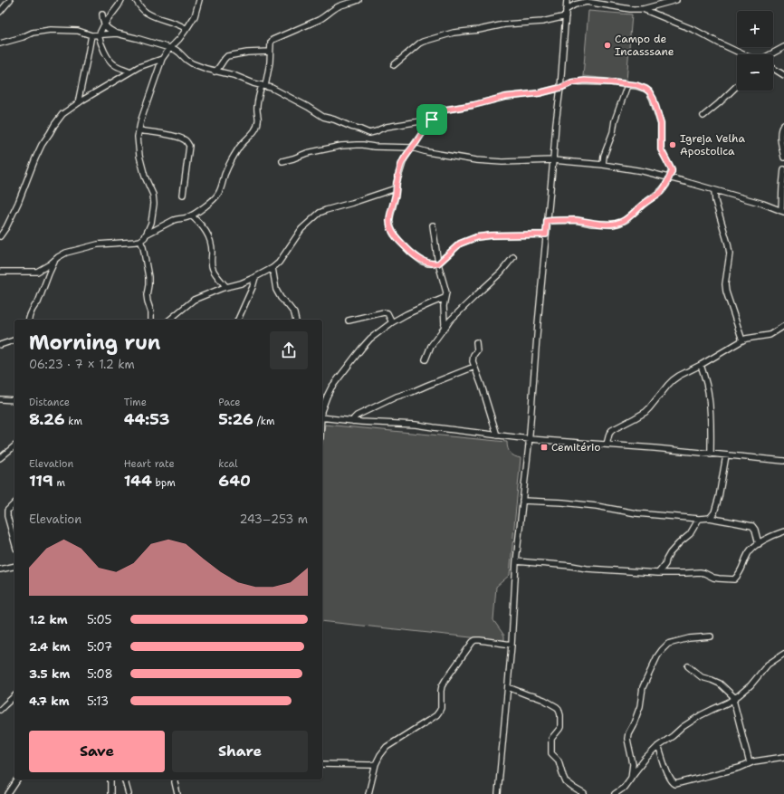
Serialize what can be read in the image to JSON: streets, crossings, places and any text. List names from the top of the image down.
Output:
{
  "places": {
    "other": ["Campo de Incasssane", "Igreja Velha Apostolica"],
    "transit": ["Cemitério"]
  },
  "page": {
    "map_buttons": ["+", "−"],
    "heading": ["Morning run", "06:23 · 7 × 1.2 km"],
    "stats": [
      ["Distance", "8.26 km"],
      ["Time", "44:53"],
      ["Pace", "5:26 /km"],
      ["Elevation", "119 m"],
      ["Heart rate", "144 bpm"],
      ["kcal", "640"]
    ],
    "chart": ["Elevation", "243–253 m"],
    "list": [
      {
        "name": "1.2 km",
        "note": "5:05"
      },
      {
        "name": "2.4 km",
        "note": "5:07"
      },
      {
        "name": "3.5 km",
        "note": "5:08"
      },
      {
        "name": "4.7 km",
        "note": "5:13"
      }
    ],
    "buttons": ["Save", "Share"]
  }
}
